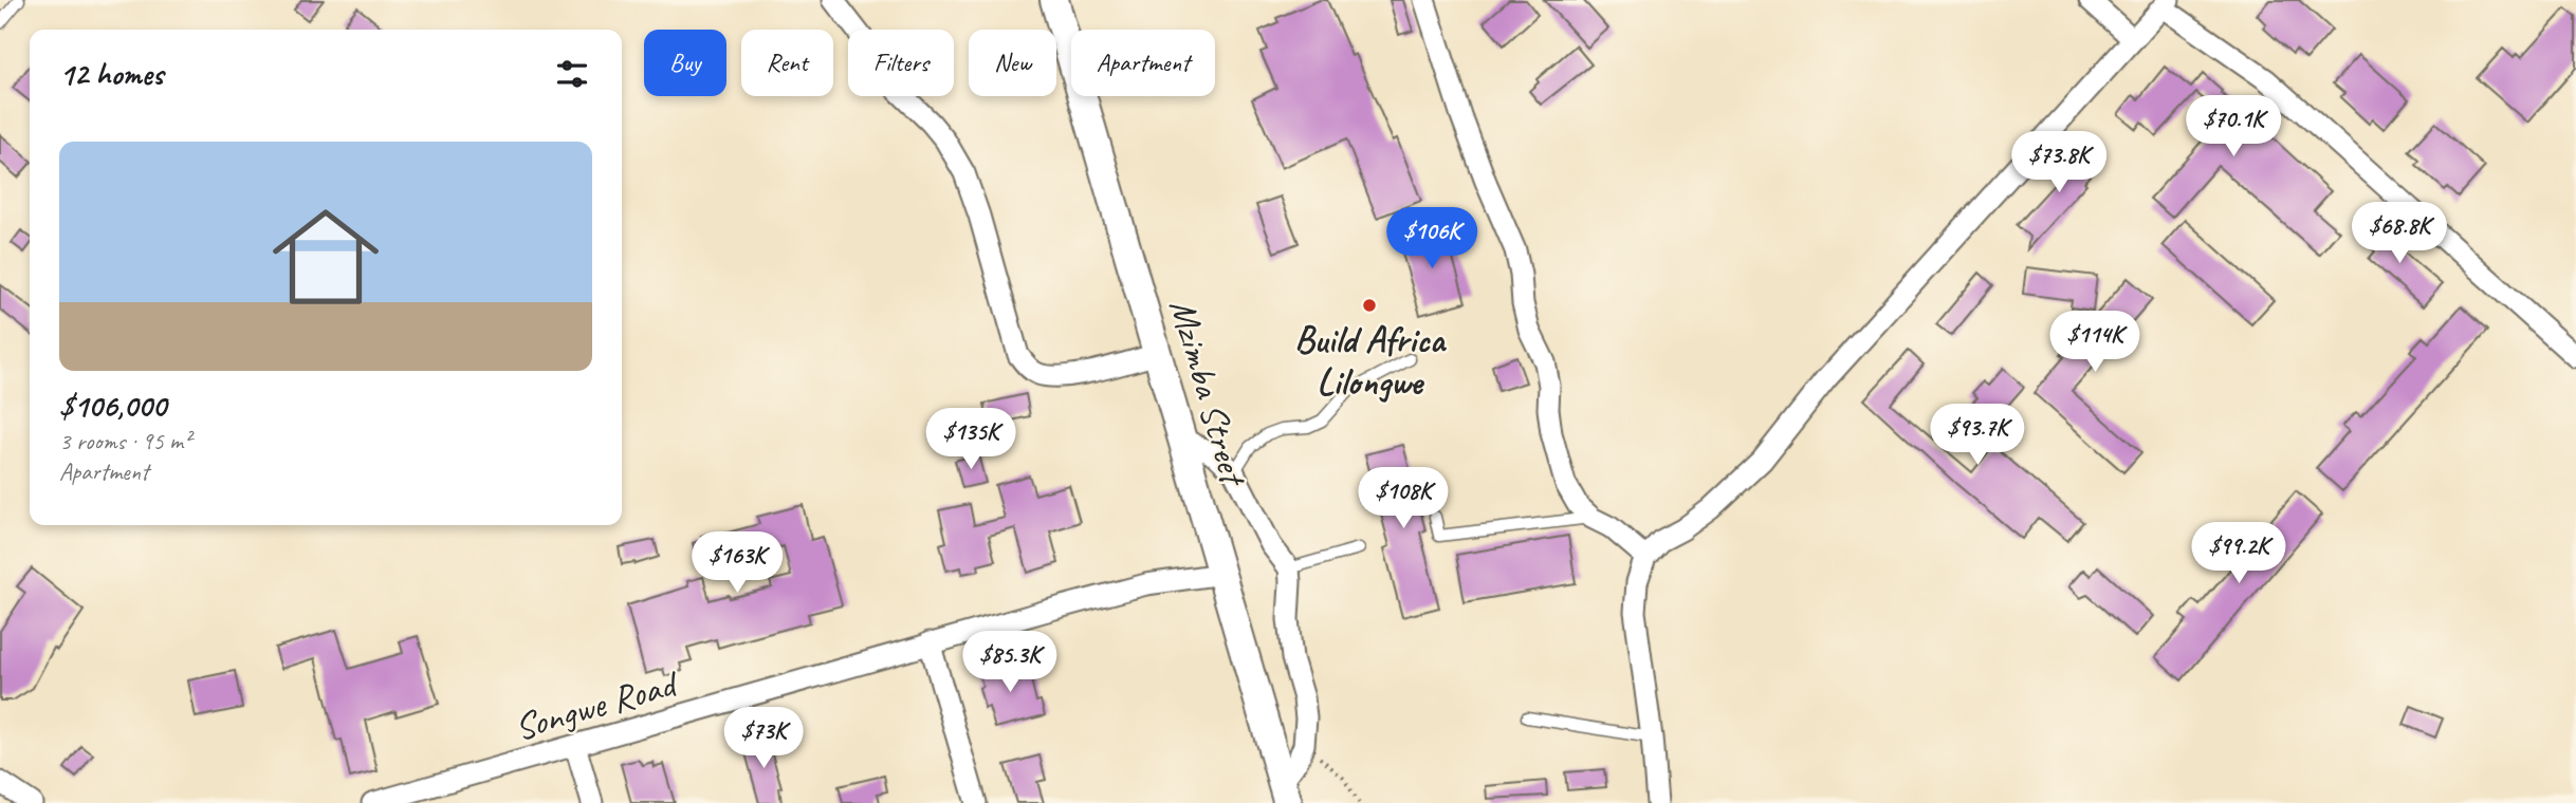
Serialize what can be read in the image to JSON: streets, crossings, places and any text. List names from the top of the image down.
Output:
{
  "streets": {
    "main road": ["Mzimba Street"],
    "street": ["Songwe Road"]
  },
  "crossings": [
    ["Mzimba Street", "Songwe Road"]
  ],
  "places": ["Build Africa Lilongwe"],
  "page": {
    "chip": [
      "Buy",
      "Rent",
      "Filters",
      "New",
      "Apartment"
    ],
    "heading": "12 homes",
    "price": [
      "$70.1K",
      "$73.8K",
      "$68.8K",
      "$106K",
      "$114K",
      "$93.7K",
      "$135K",
      "$108K",
      "$99.2K",
      "$163K",
      "$85.3K",
      "$73K"
    ],
    "list": [
      {
        "name": "$106,000",
        "note": "3 rooms · 95 m² · Apartment"
      }
    ]
  }
}
